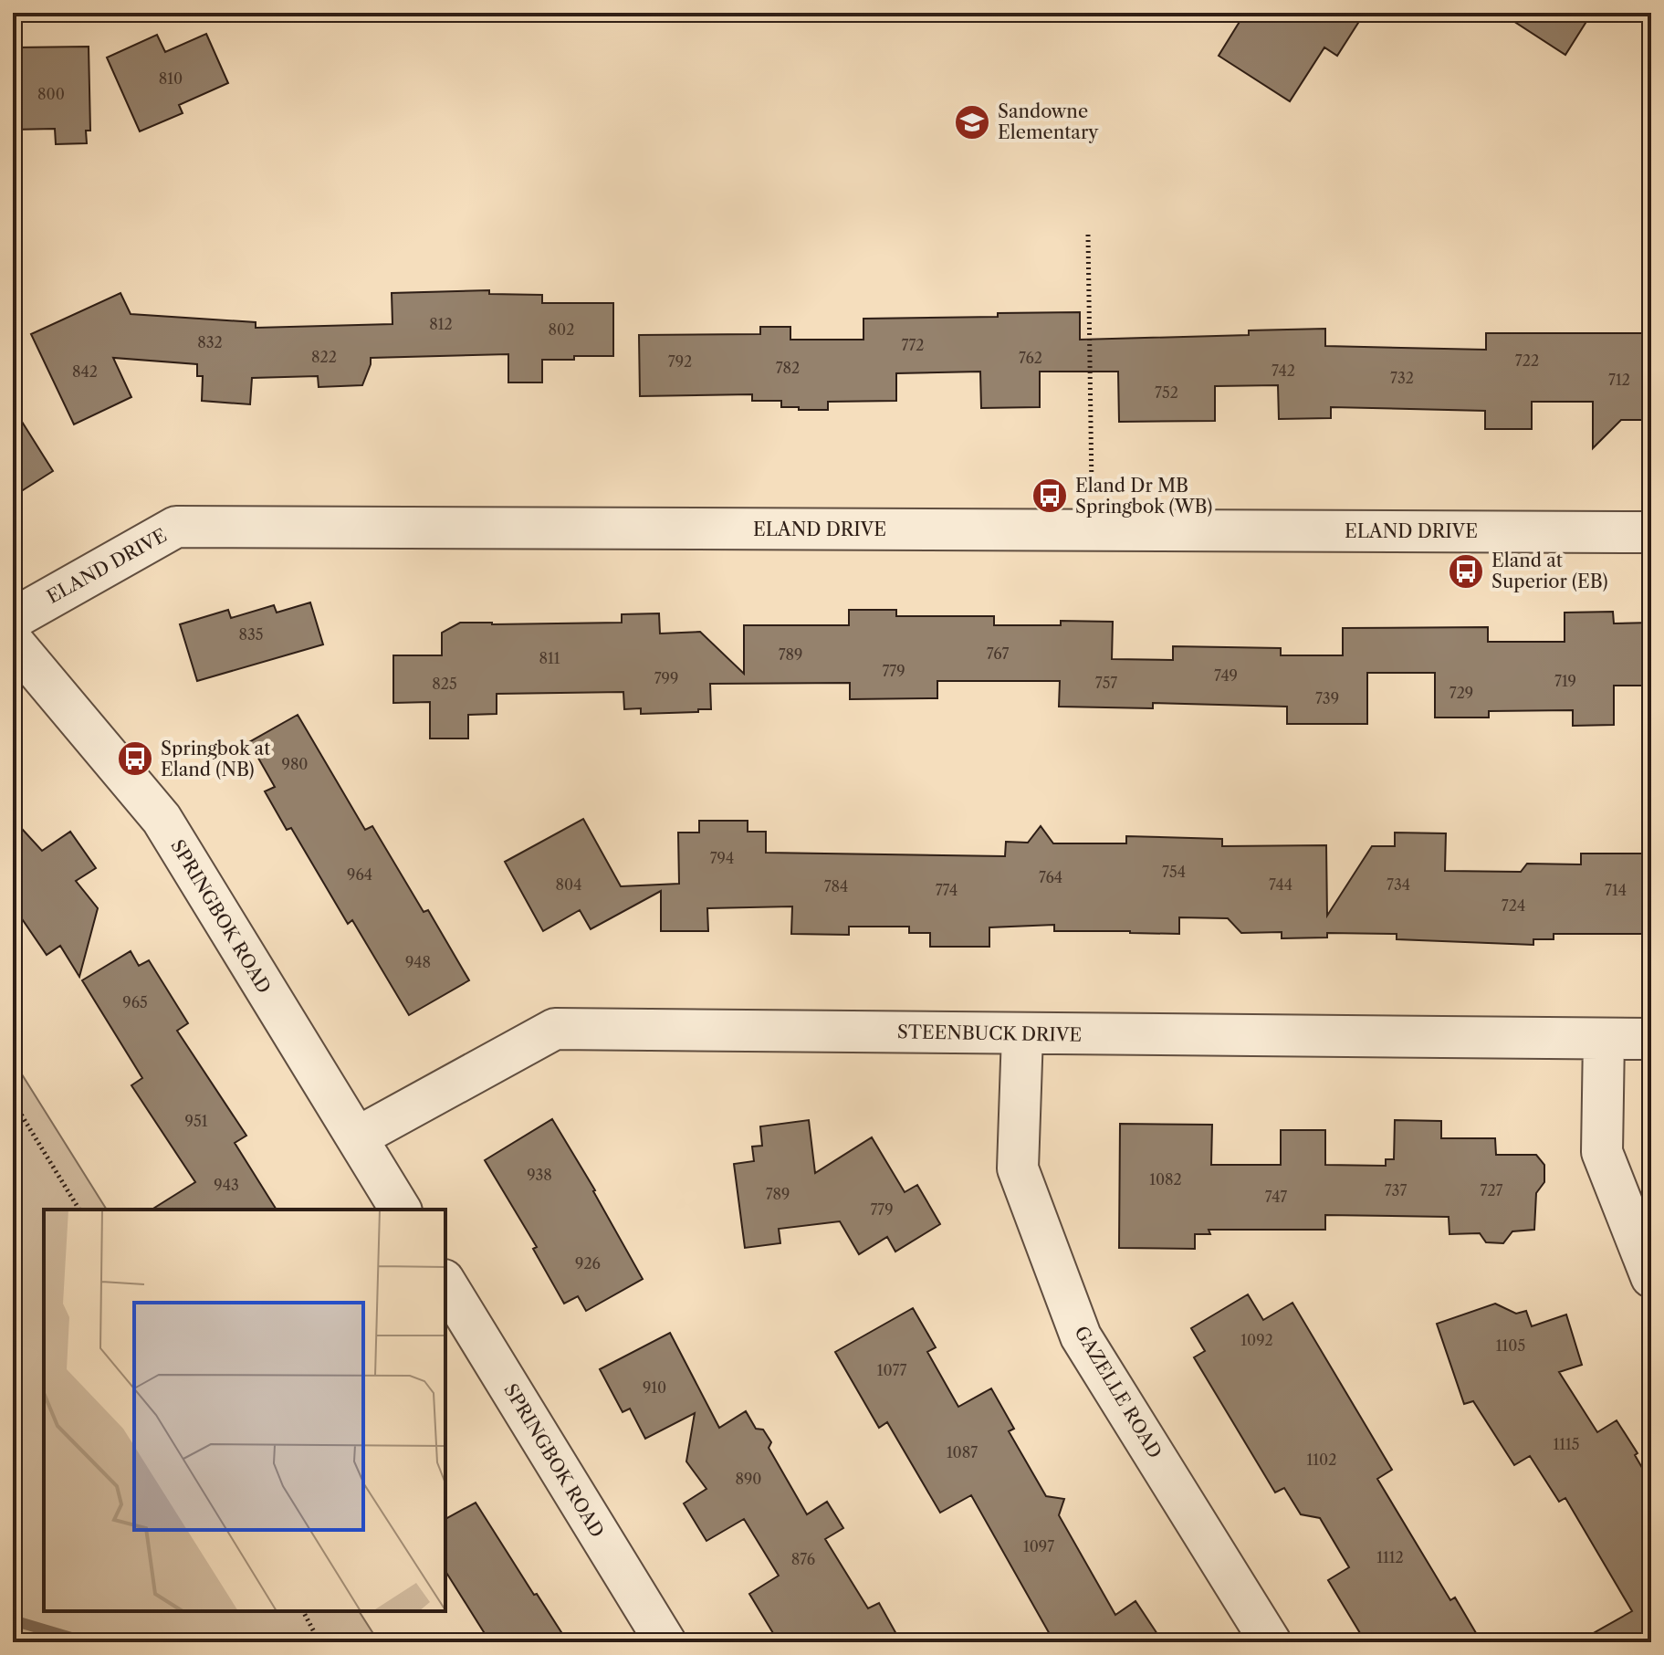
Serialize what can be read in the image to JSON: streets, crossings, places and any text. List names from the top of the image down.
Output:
{
  "streets": {
    "street": [
      "ELAND DRIVE",
      "SPRINGBOK ROAD",
      "STEENBUCK DRIVE",
      "GAZELLE ROAD"
    ]
  },
  "crossings": [
    ["SPRINGBOK ROAD", "STEENBUCK DRIVE"],
    ["STEENBUCK DRIVE", "GAZELLE ROAD"]
  ],
  "places": {
    "school or university": ["Sandowne Elementary"],
    "bus stop": ["Eland Dr MB Springbok (WB)", "Eland at Superior (EB)", "Springbok at Eland (NB)"]
  },
  "house_numbers": [
    "810",
    "800",
    "812",
    "802",
    "832",
    "772",
    "822",
    "762",
    "722",
    "792",
    "782",
    "742",
    "842",
    "732",
    "712",
    "752",
    "835",
    "767",
    "789",
    "811",
    "779",
    "749",
    "799",
    "719",
    "757",
    "825",
    "729",
    "739",
    "980",
    "794",
    "754",
    "964",
    "764",
    "804",
    "744",
    "734",
    "784",
    "774",
    "714",
    "724",
    "948",
    "965",
    "951",
    "938",
    "1082",
    "943",
    "737",
    "727",
    "789",
    "747",
    "779",
    "926",
    "1092",
    "1105",
    "1077",
    "910",
    "1115",
    "1087",
    "1102",
    "890",
    "1097",
    "1112",
    "876"
  ]
}
